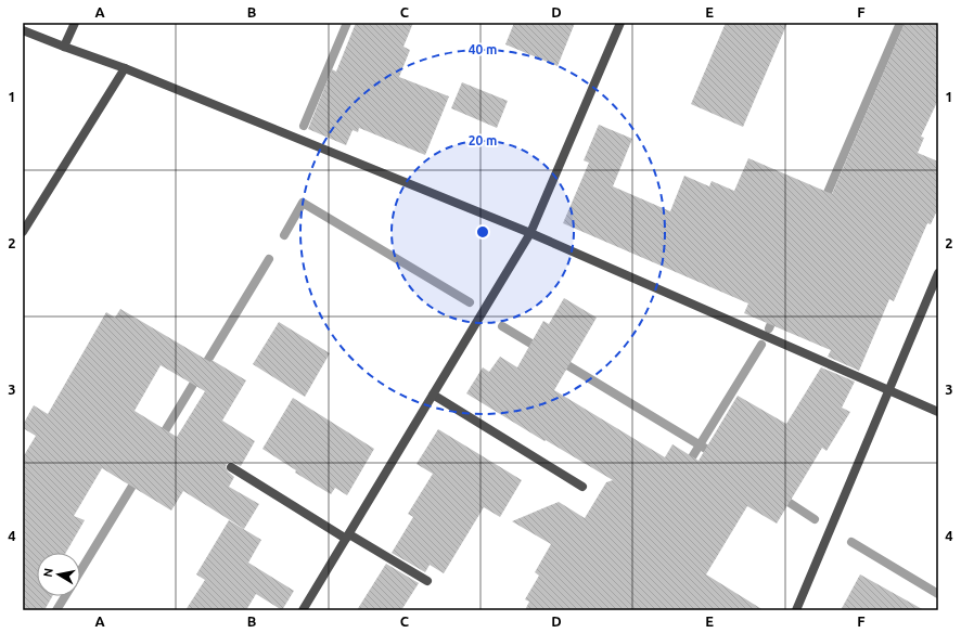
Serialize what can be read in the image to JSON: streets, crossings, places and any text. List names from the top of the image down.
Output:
{
  "north": "left",
  "grid": {
    "columns": [
      "A",
      "B",
      "C",
      "D",
      "E",
      "F"
    ],
    "rows": [
      "1",
      "2",
      "3",
      "4"
    ]
  },
  "rings": ["40 m", "20 m"]
}
